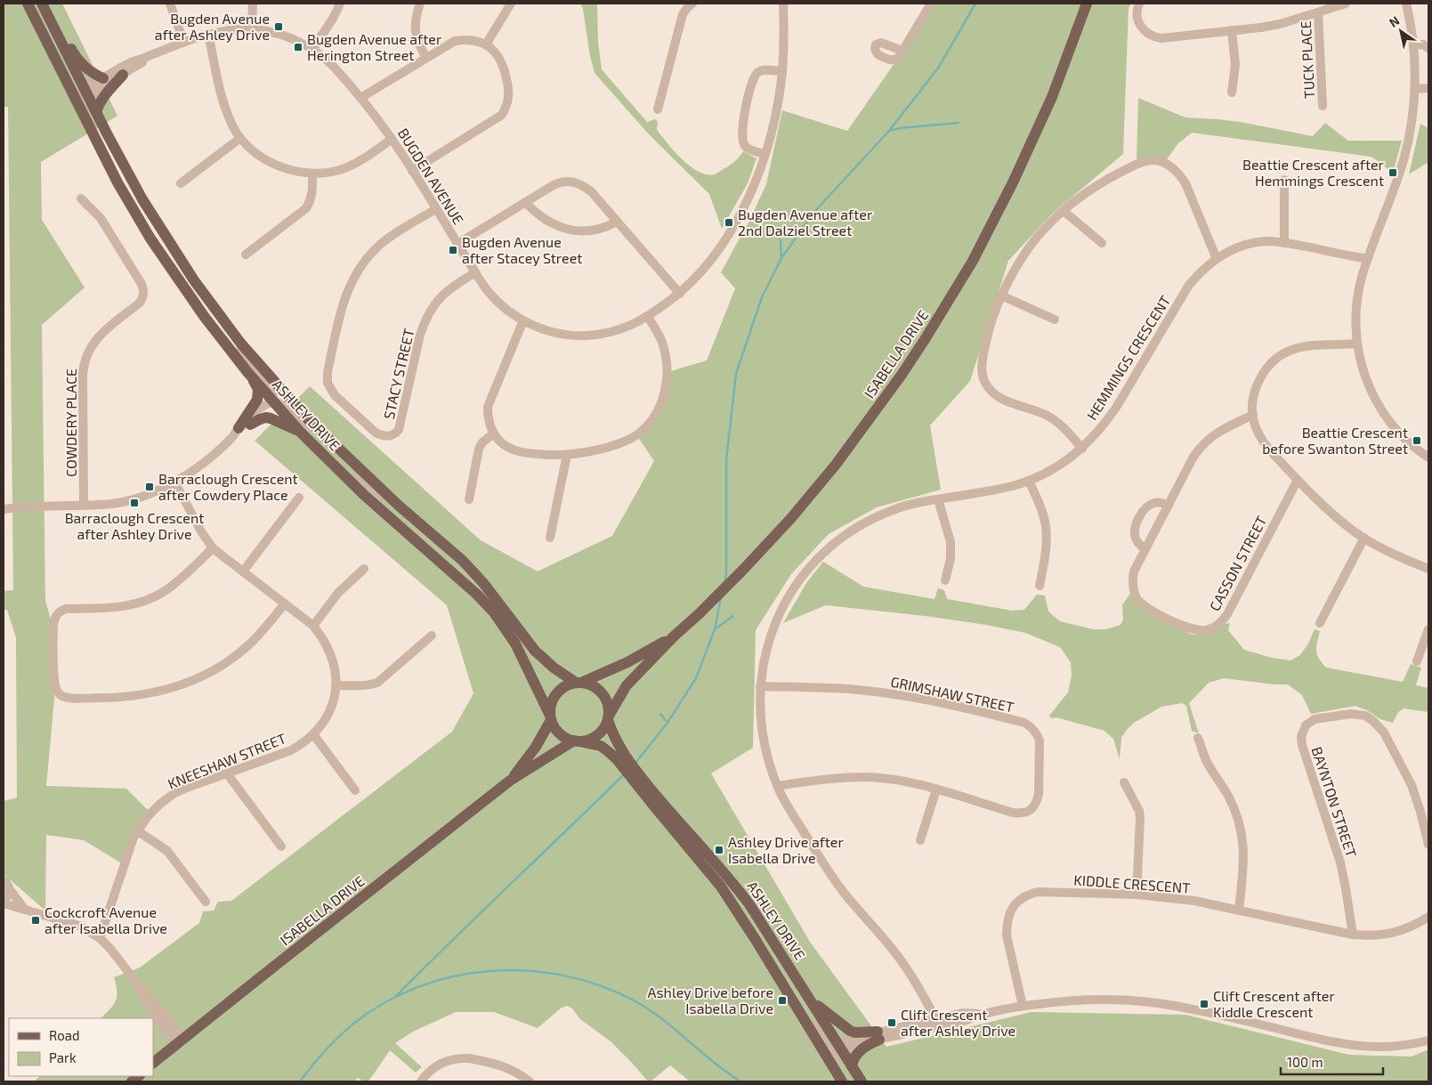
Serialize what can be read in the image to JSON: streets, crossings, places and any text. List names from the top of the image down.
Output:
{
  "streets": {
    "main road": ["ISABELLA DRIVE", "ASHLEY DRIVE"],
    "street": [
      "TUCK PLACE",
      "BUGDEN AVENUE",
      "HEMMINGS CRESCENT",
      "STACY STREET",
      "COWDERY PLACE",
      "CASSON STREET",
      "GRIMSHAW STREET",
      "KNEESHAW STREET",
      "BAYNTON STREET",
      "KIDDLE CRESCENT"
    ]
  },
  "crossings": [
    ["BUGDEN AVENUE", "STACY STREET"],
    ["BUGDEN AVENUE", "ASHLEY DRIVE"],
    ["ISABELLA DRIVE", "ASHLEY DRIVE"],
    ["HEMMINGS CRESCENT", "GRIMSHAW STREET"],
    ["BAYNTON STREET", "KIDDLE CRESCENT"]
  ],
  "places": {
    "transit": [
      "Bugden Avenue after Ashley Drive",
      "Bugden Avenue after Herington Street",
      "Beattie Crescent after Hemmings Crescent",
      "Bugden Avenue after 2nd Dalziel Street",
      "Bugden Avenue after Stacey Street",
      "Beattie Crescent before Swanton Street",
      "Barraclough Crescent after Cowdery Place",
      "Barraclough Crescent after Ashley Drive",
      "Ashley Drive after Isabella Drive",
      "Cockcroft Avenue after Isabella Drive",
      "Ashley Drive before Isabella Drive",
      "Clift Crescent after Kiddle Crescent",
      "Clift Crescent after Ashley Drive"
    ]
  },
  "legend": ["Road", "Park"],
  "scale_bar": "100 m",
  "north": "top left"
}
